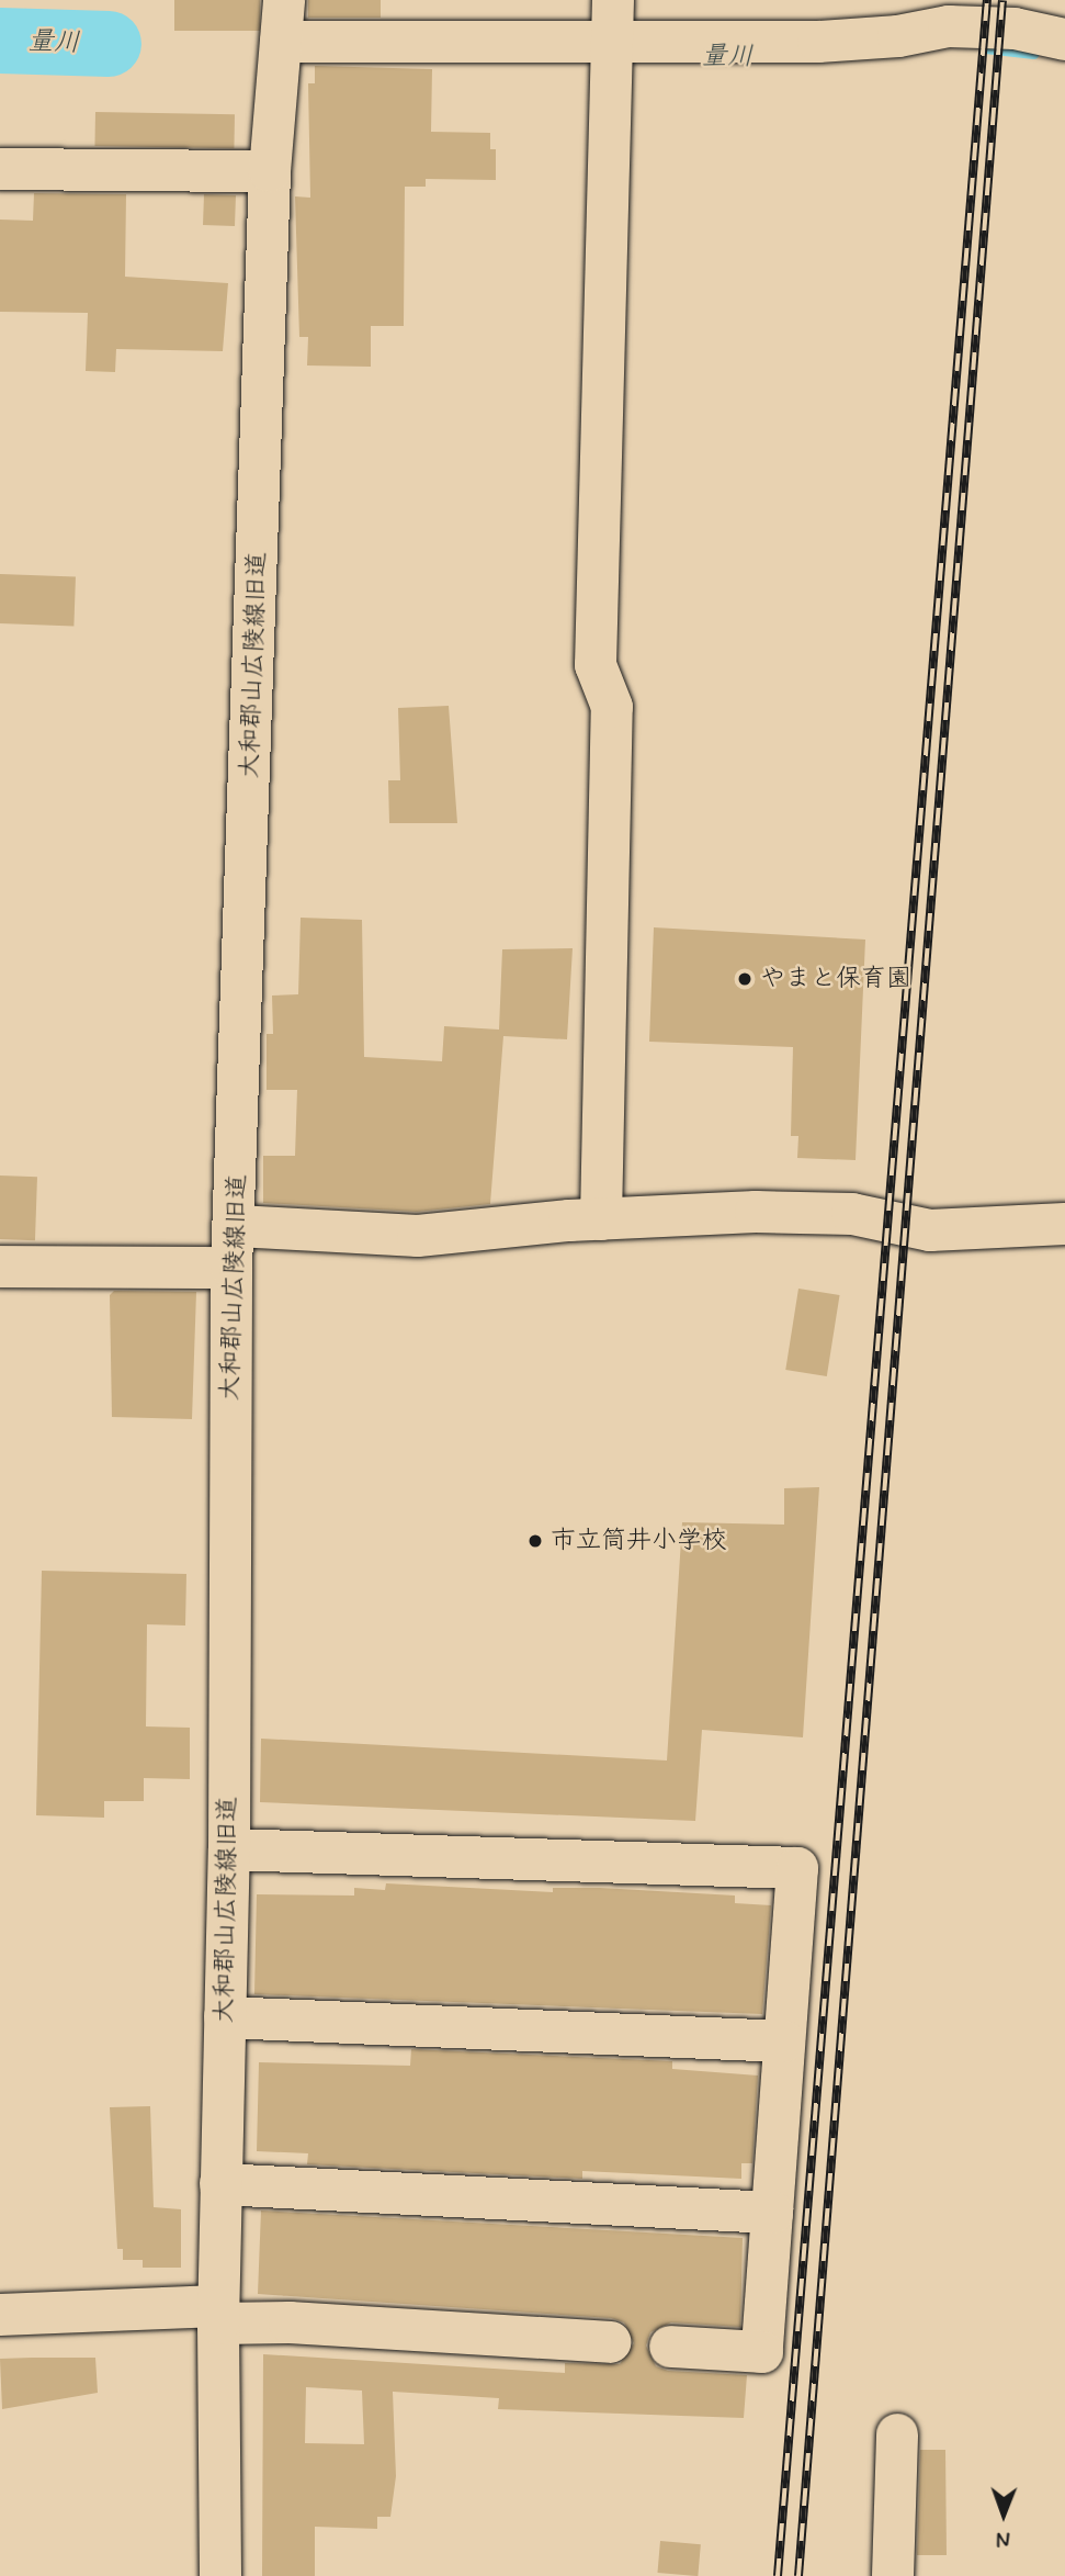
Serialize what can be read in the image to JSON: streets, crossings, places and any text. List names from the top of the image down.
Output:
{
  "streets": {
    "street": ["大和郡山広陵線旧道"]
  },
  "water": ["量川"],
  "places": ["やまと保育園", "市立筒井小学校"],
  "north": "bottom"
}
